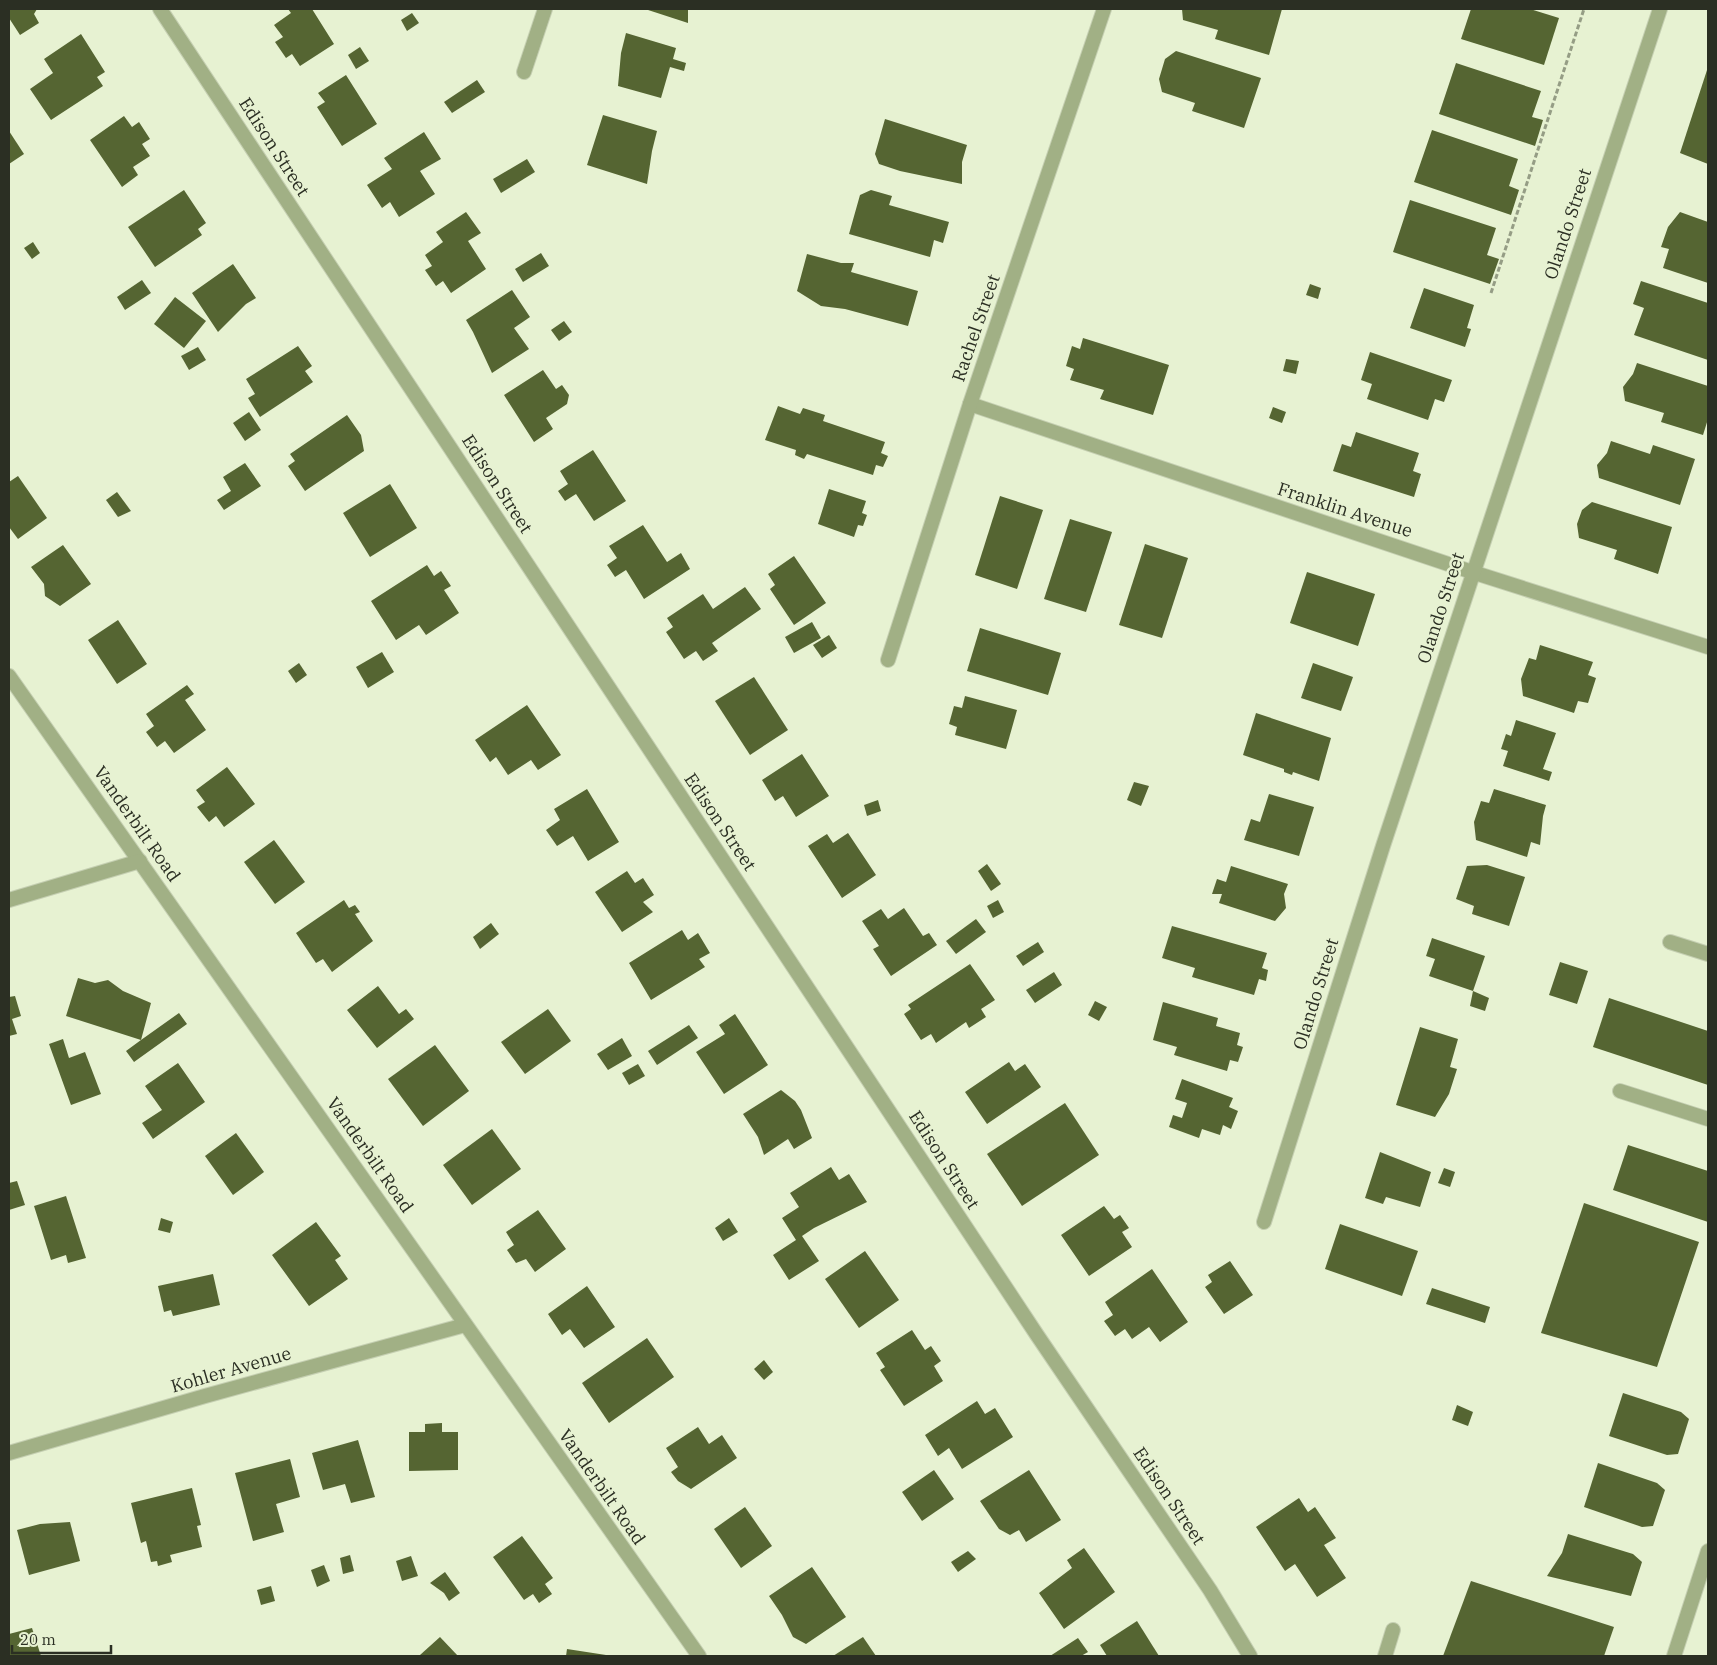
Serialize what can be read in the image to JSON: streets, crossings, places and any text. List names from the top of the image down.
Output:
{
  "streets": {
    "street": [
      "Edison Street",
      "Olando Street",
      "Rachel Street",
      "Franklin Avenue",
      "Vanderbilt Road",
      "Kohler Avenue"
    ]
  },
  "crossings": [
    ["Olando Street", "Franklin Avenue"],
    ["Rachel Street", "Franklin Avenue"],
    ["Vanderbilt Road", "Kohler Avenue"]
  ],
  "scale_bar": "20 m"
}
